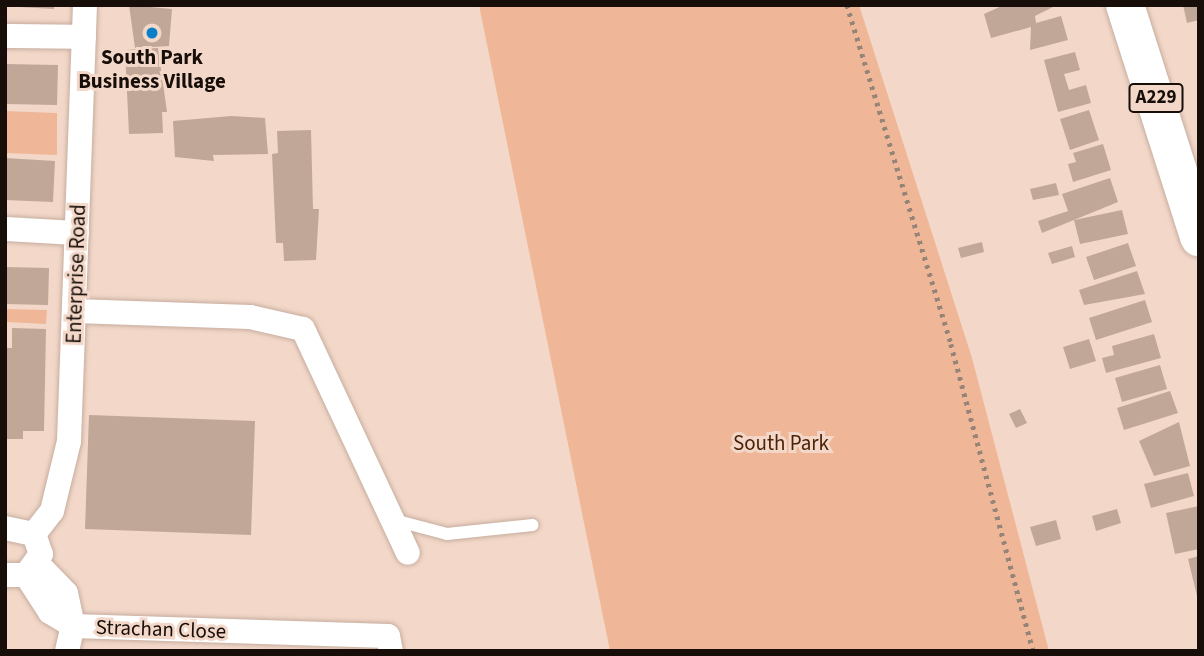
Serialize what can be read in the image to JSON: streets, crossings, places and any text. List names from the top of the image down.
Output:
{
  "streets": {
    "highway": ["A229"],
    "street": ["Enterprise Road", "Strachan Close"]
  },
  "parks": ["South Park"],
  "places": ["South Park Business Village"]
}
